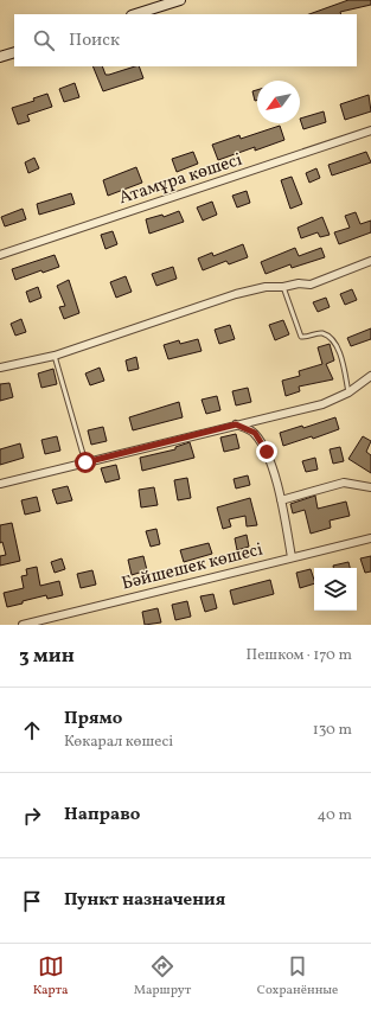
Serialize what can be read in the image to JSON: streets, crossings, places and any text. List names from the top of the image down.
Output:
{
  "streets": {
    "street": ["Атамұра көшесі", "Бәйшешек көшесі"]
  },
  "north": "bottom left",
  "page": {
    "search": "Поиск",
    "heading": ["3 мин", "Пешком · 170 m"],
    "list": [
      ["Прямо", "Көкарал көшесі", "130 m"],
      ["Направо", "40 m"],
      "Пункт назначения"
    ],
    "nav": ["Карта", "Маршрут", "Сохранённые"]
  }
}
